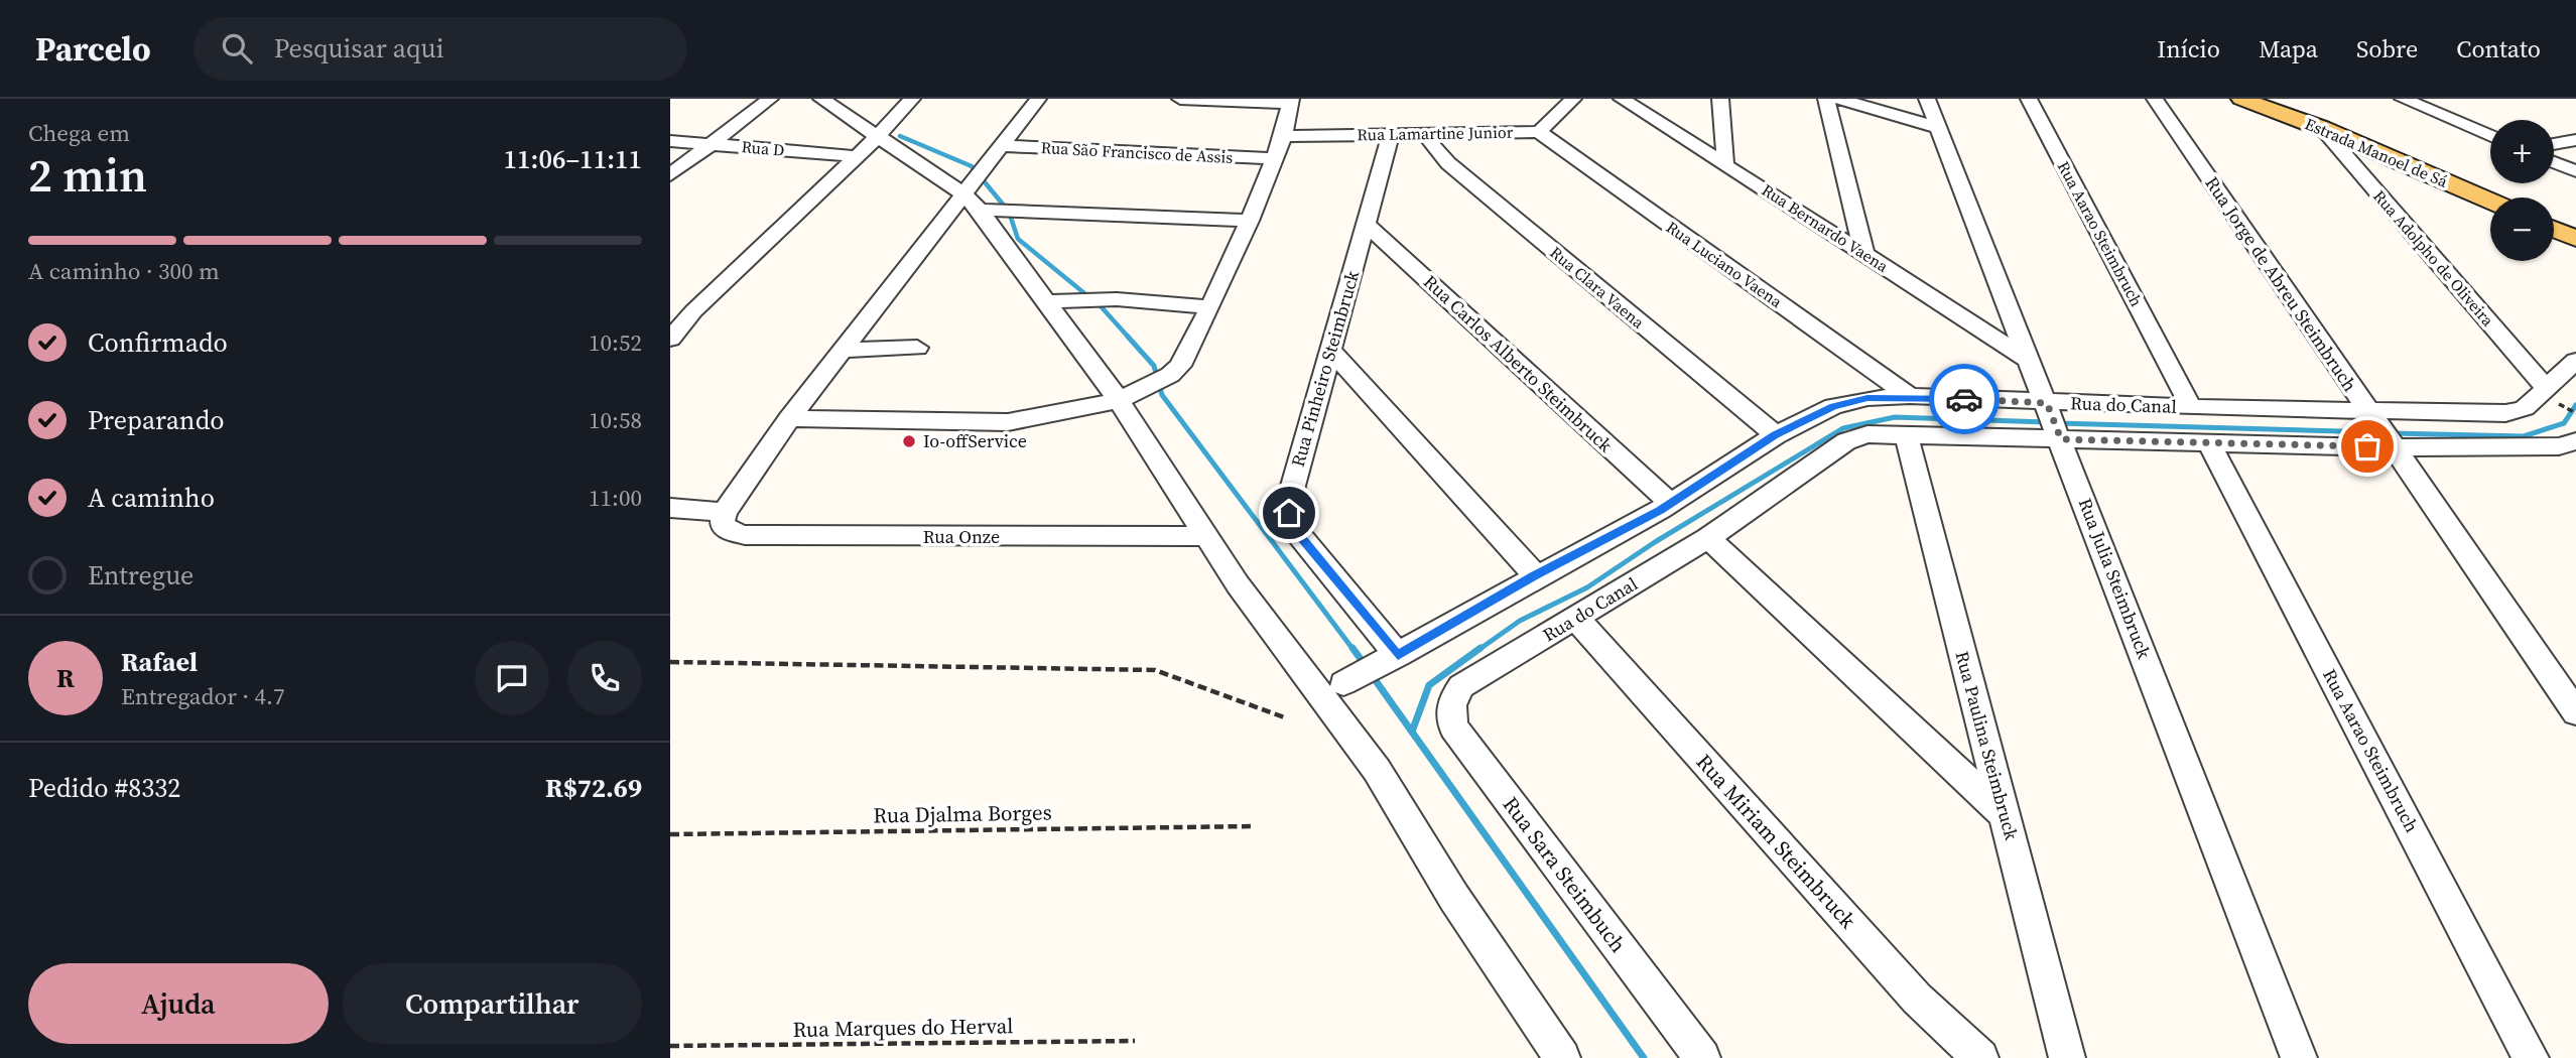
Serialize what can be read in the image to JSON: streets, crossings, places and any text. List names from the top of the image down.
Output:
{
  "streets": {
    "main road": ["Estrada Manoel de Sá"],
    "street": [
      "Rua Lamartine Junior",
      "Rua D",
      "Rua São Francisco de Assis",
      "Rua Bernardo Vaena",
      "Rua Aarao Steimbruch",
      "Rua Adolpho de Oliveira",
      "Rua Luciano Vaena",
      "Rua Jorge de Abreu Steimbruch",
      "Rua Clara Vaena",
      "Rua Carlos Alberto Steimbruck",
      "Rua Pinheiro Steimbruck",
      "Rua do Canal",
      "Rua Onze",
      "Rua Julia Steimbruck",
      "Rua Paulina Steimbruck",
      "Rua Miriam Steimbruck",
      "Rua Sara Steimbuch"
    ],
    "path": ["Rua Djalma Borges", "Rua Marques do Herval"]
  },
  "crossings": [
    ["Rua Lamartine Junior", "Rua Luciano Vaena"],
    ["Rua Lamartine Junior", "Rua Clara Vaena"],
    ["Rua Lamartine Junior", "Rua Pinheiro Steimbruck"],
    ["Estrada Manoel de Sá", "Rua Adolpho de Oliveira"],
    ["Rua Bernardo Vaena", "Rua Julia Steimbruck"],
    ["Rua Aarao Steimbruch", "Rua do Canal"],
    ["Rua Adolpho de Oliveira", "Rua do Canal"],
    ["Rua Luciano Vaena", "Rua do Canal"],
    ["Rua Jorge de Abreu Steimbruch", "Rua do Canal"],
    ["Rua Clara Vaena", "Rua do Canal"],
    ["Rua Carlos Alberto Steimbruck", "Rua Pinheiro Steimbruck"],
    ["Rua Carlos Alberto Steimbruck", "Rua do Canal"],
    ["Rua Pinheiro Steimbruck", "Rua do Canal"],
    ["Rua do Canal", "Rua Julia Steimbruck"],
    ["Rua do Canal", "Rua Paulina Steimbruck"],
    ["Rua do Canal", "Rua Miriam Steimbruck"],
    ["Rua do Canal", "Rua Sara Steimbuch"]
  ],
  "places": ["Io-offService"],
  "page": {
    "header": "Parcelo",
    "search": "Pesquisar aqui",
    "nav": [
      "Início",
      "Mapa",
      "Sobre",
      "Contato"
    ],
    "heading": ["2 min", "Chega em", "11:06–11:11"],
    "panel": [
      "Rafael",
      "Entregador · 4.7",
      "Pedido #8332",
      "R$72.69"
    ],
    "map_buttons": ["+", "−"],
    "bar": "A caminho · 300 m",
    "list": [
      ["Confirmado", "10:52"],
      ["Preparando", "10:58"],
      ["A caminho", "11:00"],
      "Entregue"
    ],
    "round": "R",
    "buttons": ["Ajuda", "Compartilhar"]
  }
}
